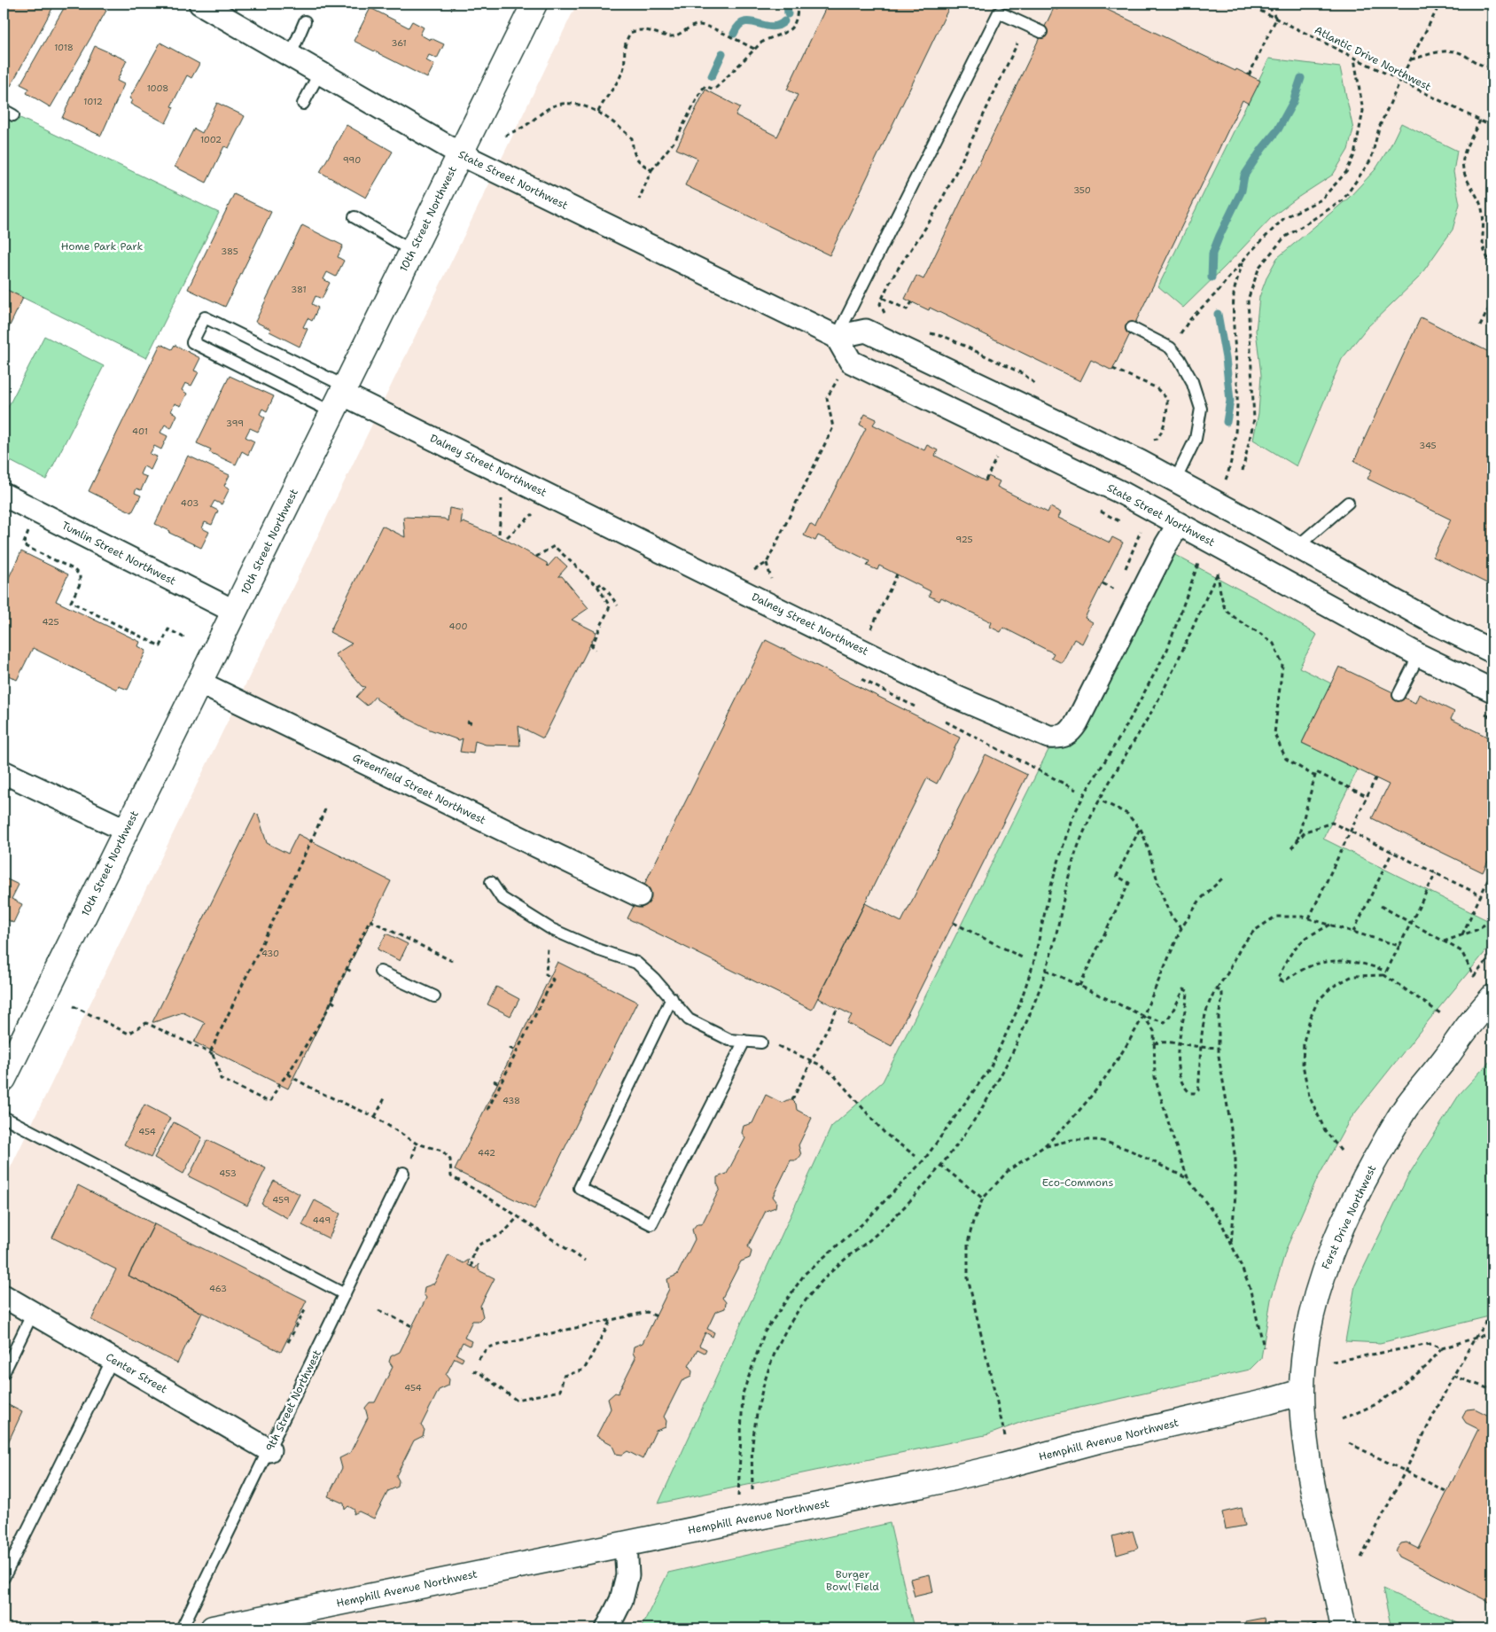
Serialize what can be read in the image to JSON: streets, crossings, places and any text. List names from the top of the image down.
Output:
{
  "streets": {
    "street": [
      "State Street Northwest",
      "10th Street Northwest",
      "Dalney Street Northwest",
      "Tumlin Street Northwest",
      "Greenfield Street Northwest",
      "Ferst Drive Northwest",
      "Center Street",
      "Hemphill Avenue Northwest"
    ],
    "lane": ["9th Street Northwest"],
    "path": ["Atlantic Drive Northwest"]
  },
  "crossings": [
    ["State Street Northwest", "10th Street Northwest"],
    ["State Street Northwest", "Dalney Street Northwest"],
    ["10th Street Northwest", "Dalney Street Northwest"],
    ["10th Street Northwest", "Tumlin Street Northwest"],
    ["10th Street Northwest", "Greenfield Street Northwest"],
    ["Ferst Drive Northwest", "Hemphill Avenue Northwest"],
    ["Center Street", "9th Street Northwest"]
  ],
  "parks": ["Home Park Park", "Eco-Commons", "Burger Bowl Field"],
  "house_numbers": [
    "361",
    "1018",
    "1008",
    "1012",
    "1002",
    "990",
    "350",
    "385",
    "381",
    "399",
    "401",
    "345",
    "403",
    "925",
    "425",
    "400",
    "430",
    "438",
    "454",
    "442",
    "453",
    "459",
    "449",
    "463",
    "454"
  ]
}
